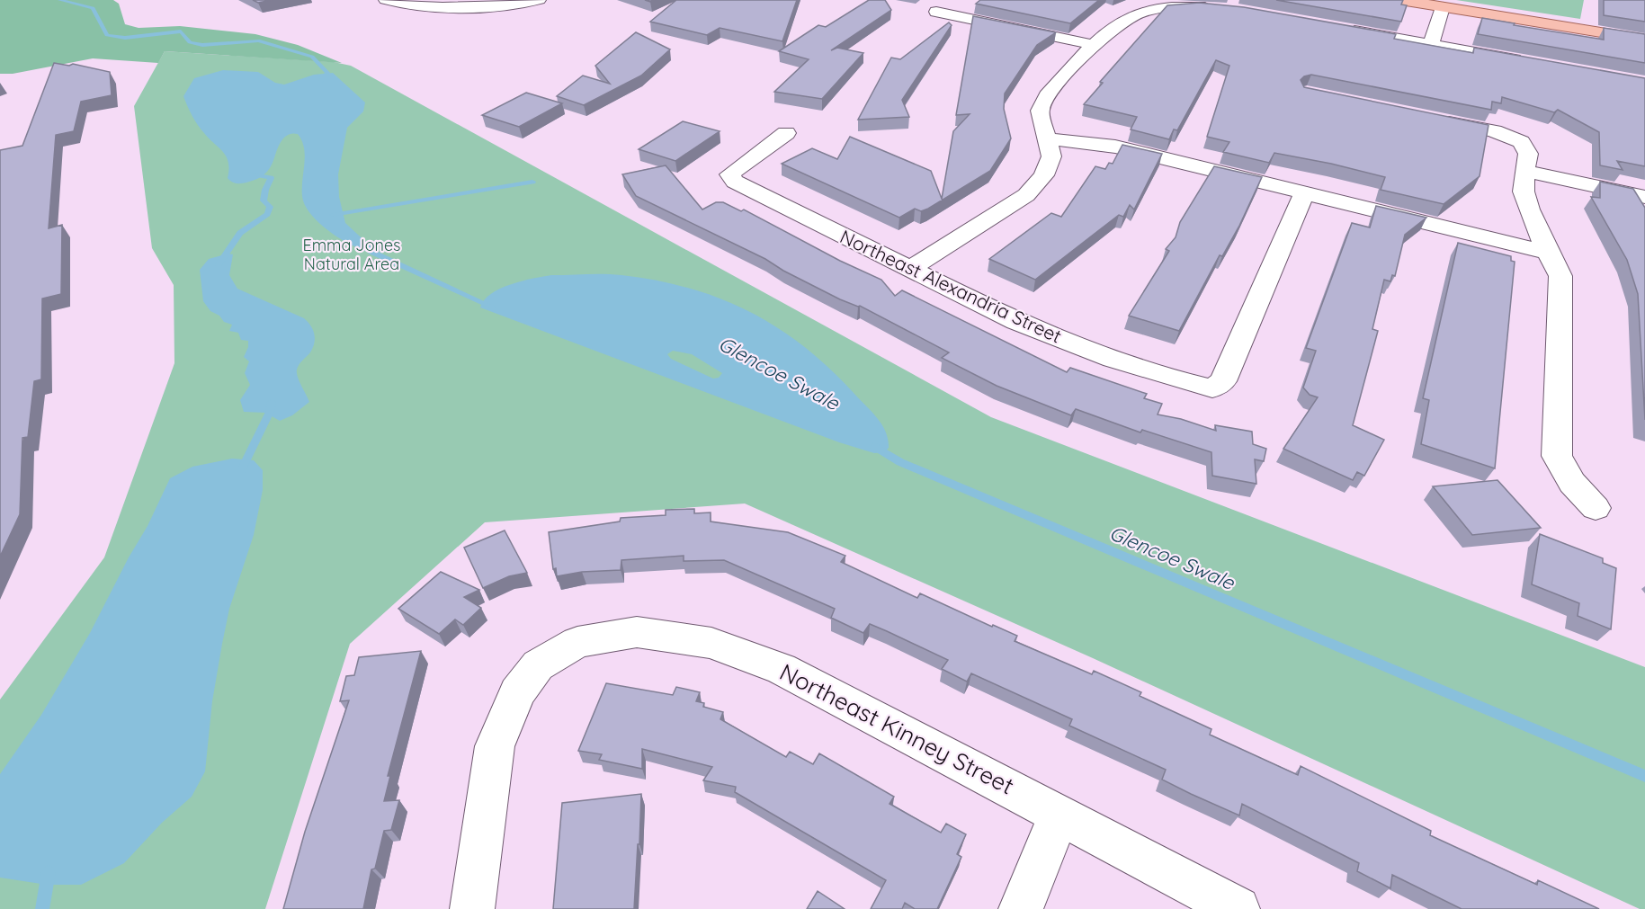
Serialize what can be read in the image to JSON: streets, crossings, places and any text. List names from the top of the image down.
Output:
{
  "streets": {
    "street": ["Northeast Alexandria Street", "Northeast Kinney Street"]
  },
  "water": ["Glencoe Swale"],
  "parks": ["Emma Jones Natural Area"]
}
